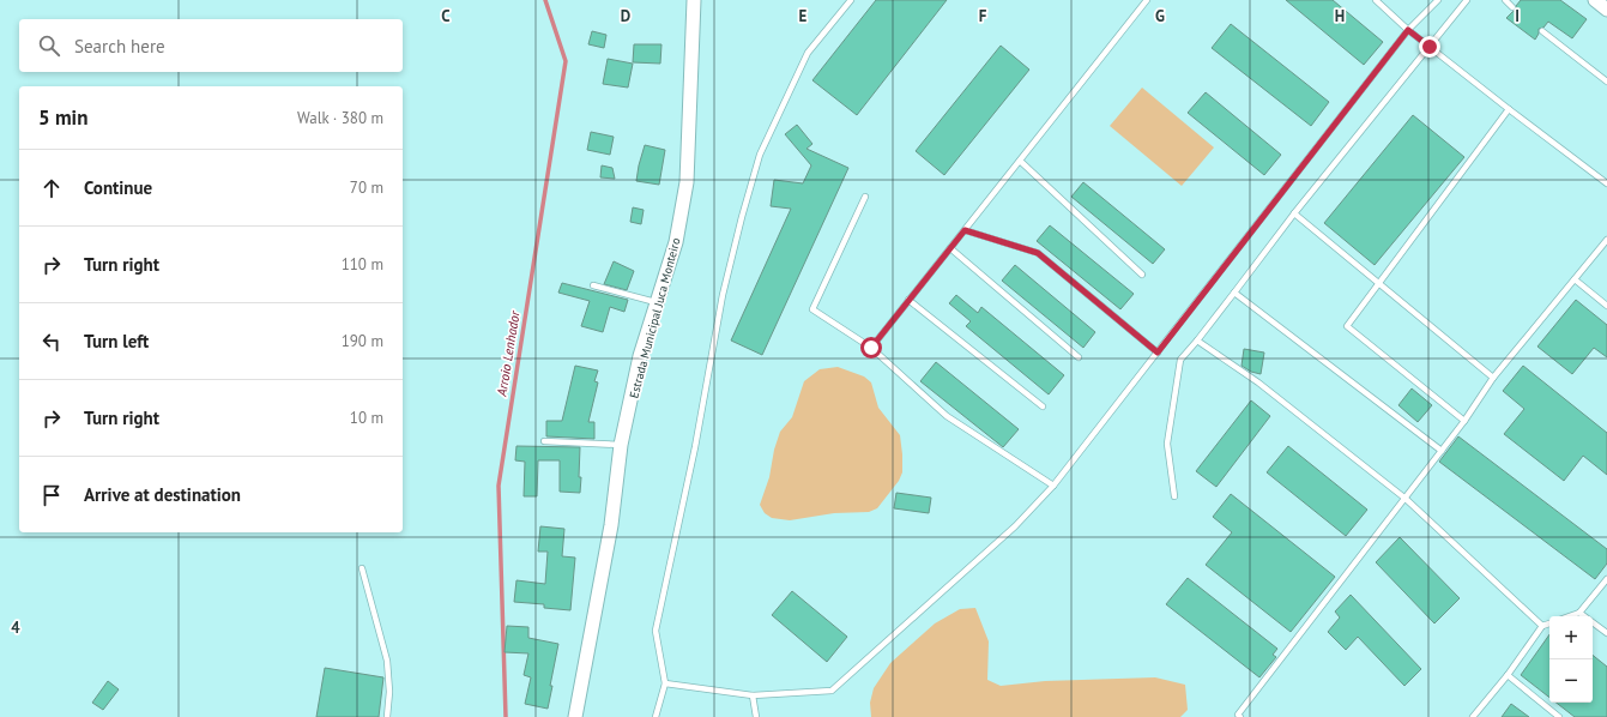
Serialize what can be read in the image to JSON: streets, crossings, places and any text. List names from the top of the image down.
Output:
{
  "streets": {
    "street": ["Estrada Municipal Juca Monteiro"]
  },
  "water": ["Arroio Lenhador"],
  "page": {
    "search": "Search here",
    "heading": ["5 min", "Walk · 380 m"],
    "list": [
      ["Continue", "70 m"],
      ["Turn right", "110 m"],
      ["Turn left", "190 m"],
      ["Turn right", "10 m"],
      "Arrive at destination"
    ],
    "map_buttons": ["+", "−"]
  },
  "grid": {
    "columns": [
      "C",
      "D",
      "E",
      "F",
      "G",
      "H",
      "I"
    ],
    "rows": ["4"]
  }
}
